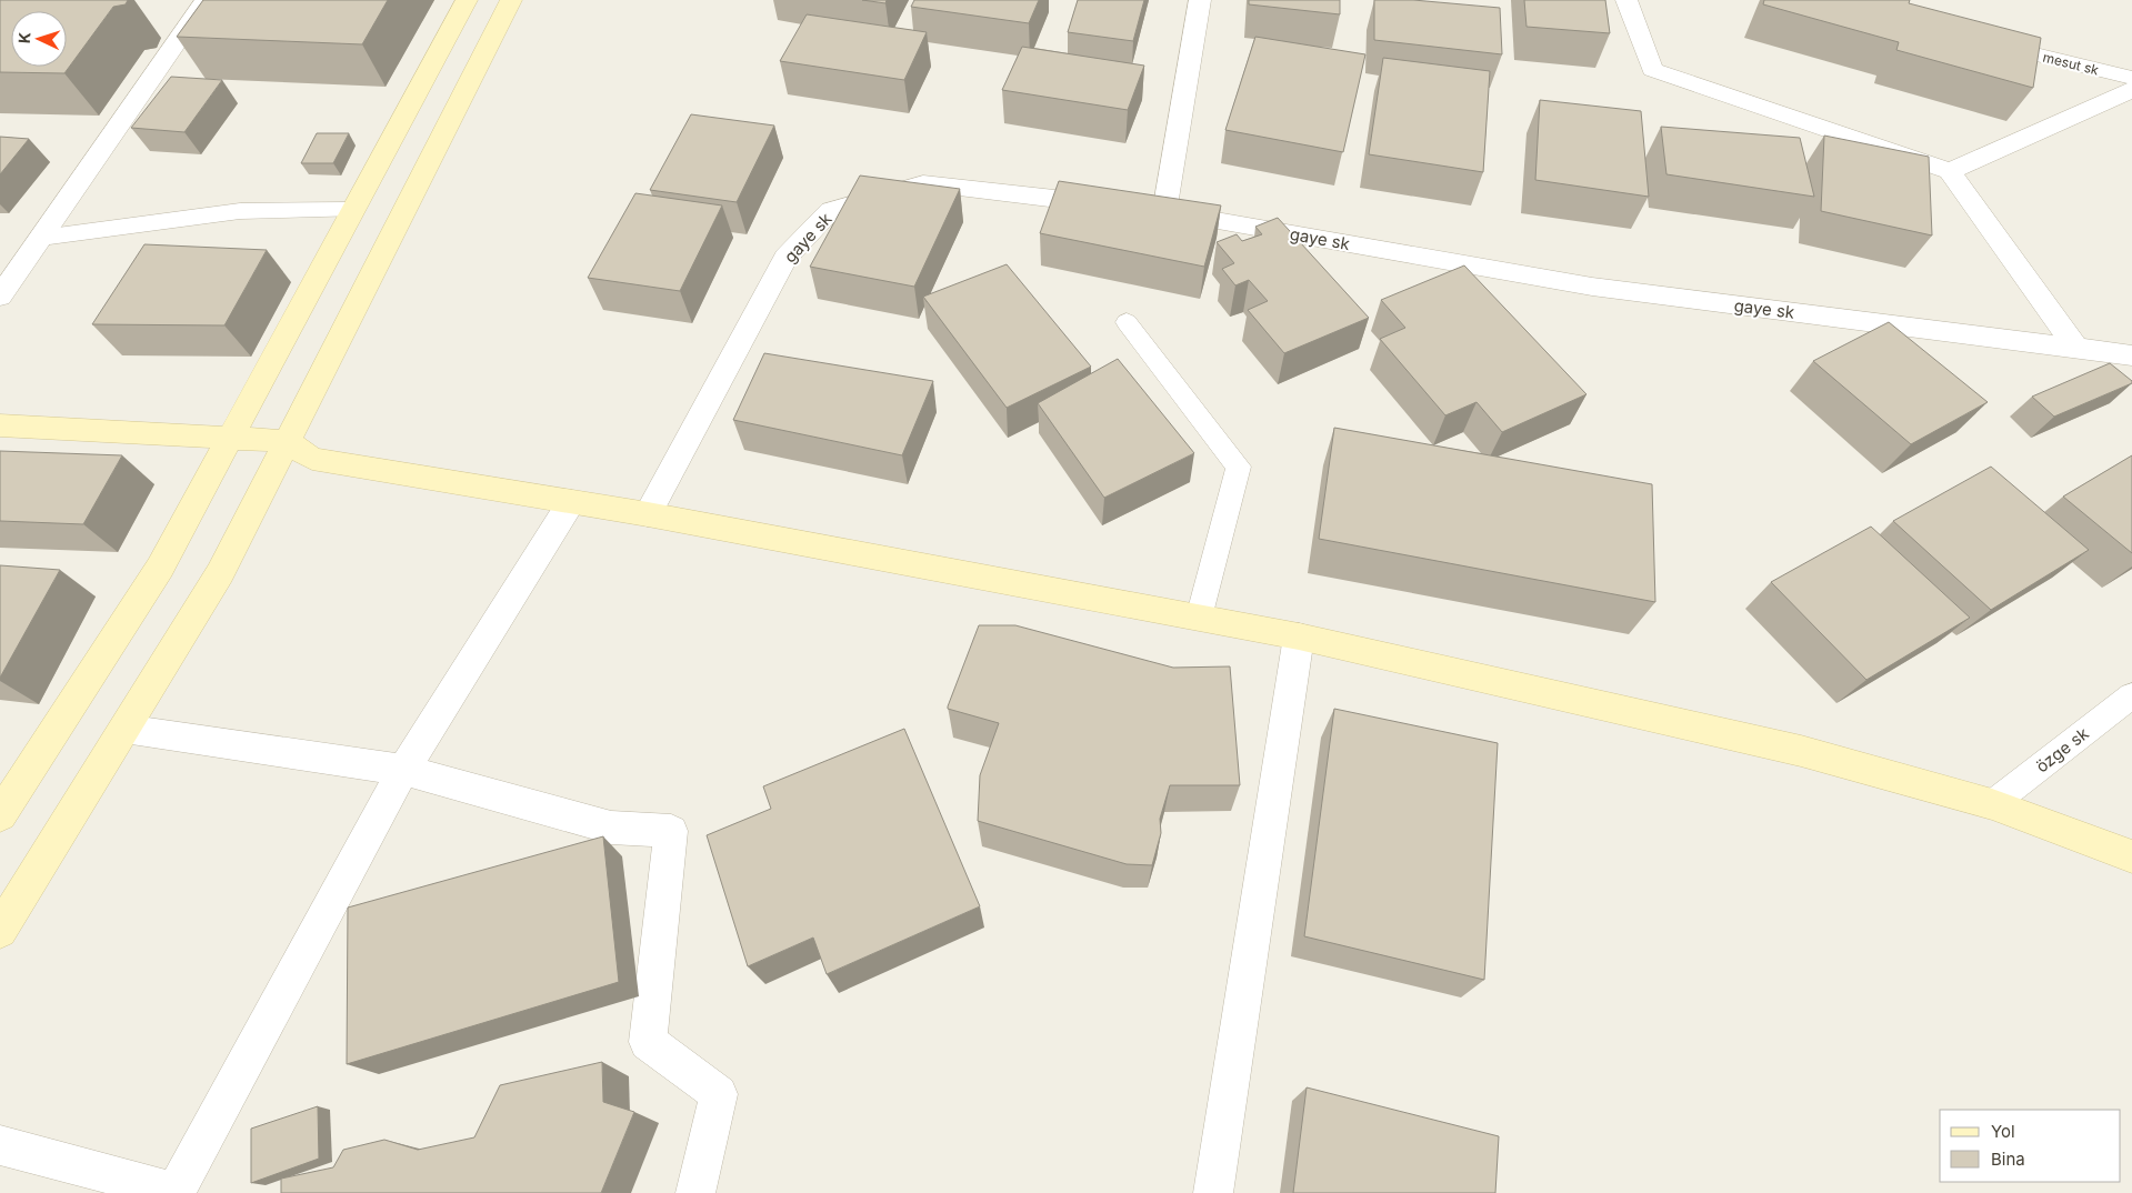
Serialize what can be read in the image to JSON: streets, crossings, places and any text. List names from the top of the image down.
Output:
{
  "streets": {
    "street": ["mesut sk", "gaye sk"],
    "lane": ["özge sk"]
  },
  "legend": ["Yol", "Bina"],
  "north": "left"
}
